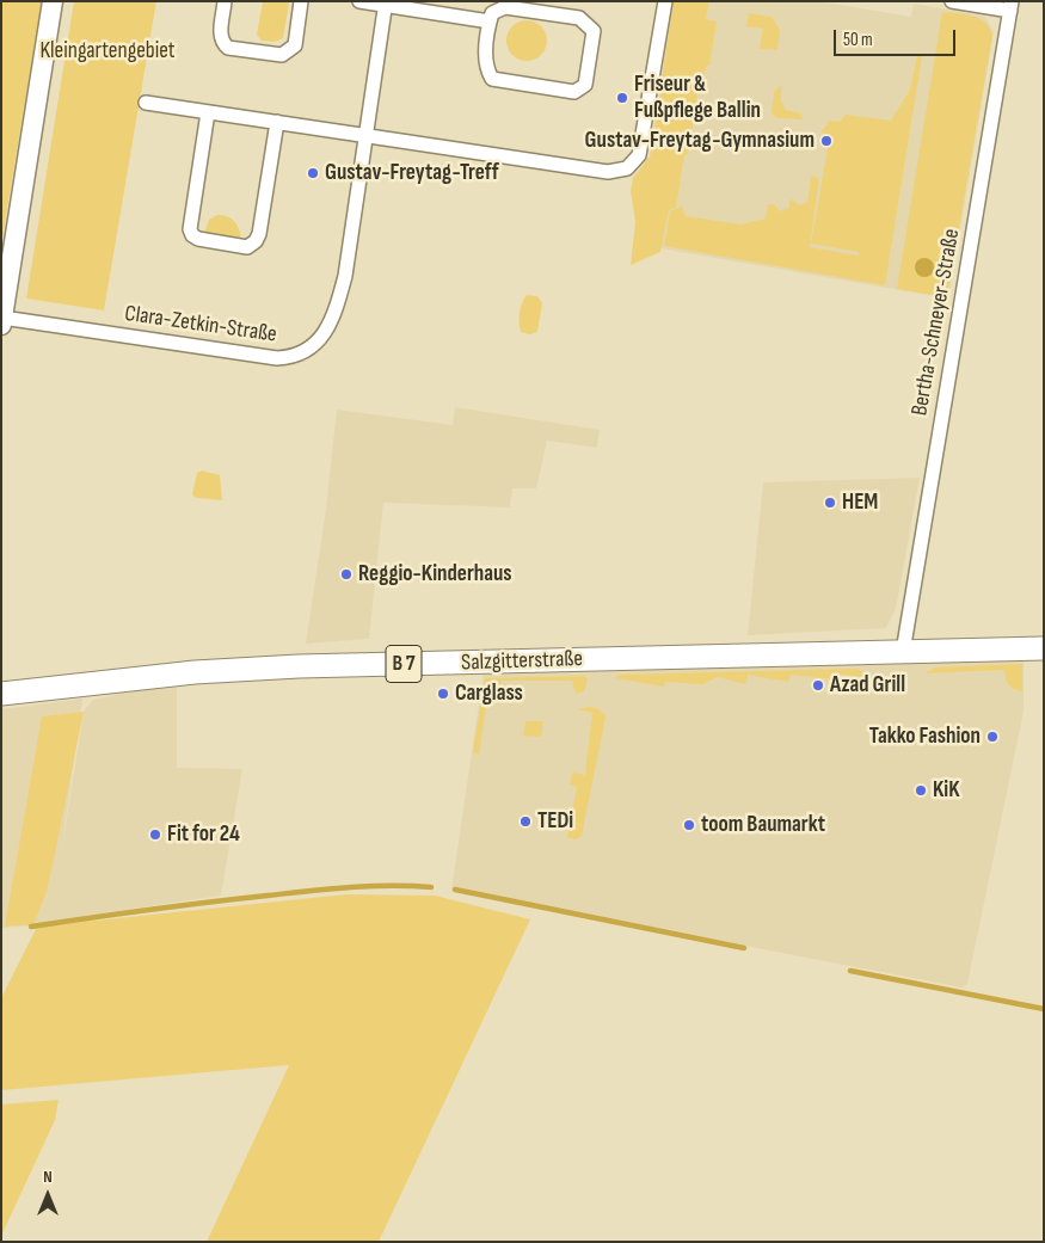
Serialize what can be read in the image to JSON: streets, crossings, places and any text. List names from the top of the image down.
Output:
{
  "streets": {
    "main road": ["Salzgitterstraße", "B 7"],
    "street": ["Bertha-Schneyer-Straße", "Clara-Zetkin-Straße"]
  },
  "crossings": [
    ["Bertha-Schneyer-Straße", "Salzgitterstraße"]
  ],
  "parks": ["Kleingartengebiet"],
  "places": [
    "Friseur & Fußpflege Ballin",
    "Gustav-Freytag-Gymnasium",
    "Gustav-Freytag-Treff",
    "HEM",
    "Reggio-Kinderhaus",
    "Azad Grill",
    "Carglass",
    "Takko Fashion",
    "KiK",
    "TEDi",
    "toom Baumarkt",
    "Fit for 24"
  ],
  "scale_bar": "50 m",
  "north": "top"
}
